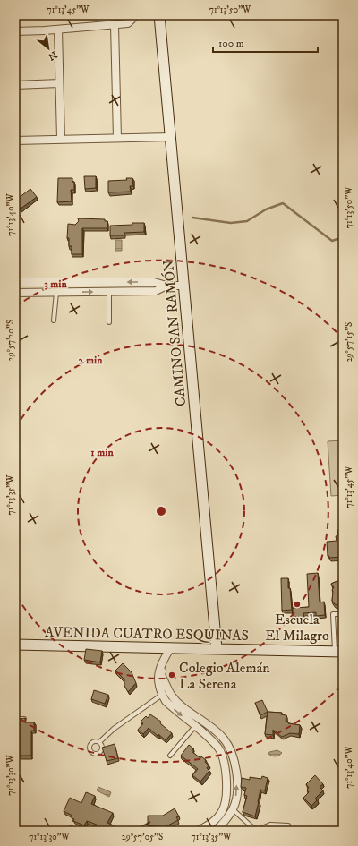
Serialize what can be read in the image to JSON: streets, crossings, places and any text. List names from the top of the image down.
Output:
{
  "streets": {
    "main road": ["CAMINO SAN RAMÓN", "AVENIDA CUATRO ESQUINAS"]
  },
  "crossings": [
    ["CAMINO SAN RAMÓN", "AVENIDA CUATRO ESQUINAS"]
  ],
  "places": ["Escuela El Milagro", "Colegio Alemán La Serena"],
  "scale_bar": "100 m",
  "north": "bottom right",
  "coordinates": [
    "71°13'45\"W",
    "71°13'50\"W",
    "71°13'40\"W",
    "29°57'20\"S",
    "29°57'15\"S",
    "71°13'35\"W",
    "71°13'30\"W",
    "29°57'05\"S"
  ],
  "rings": ["3 min", "2 min", "1 min"]
}
